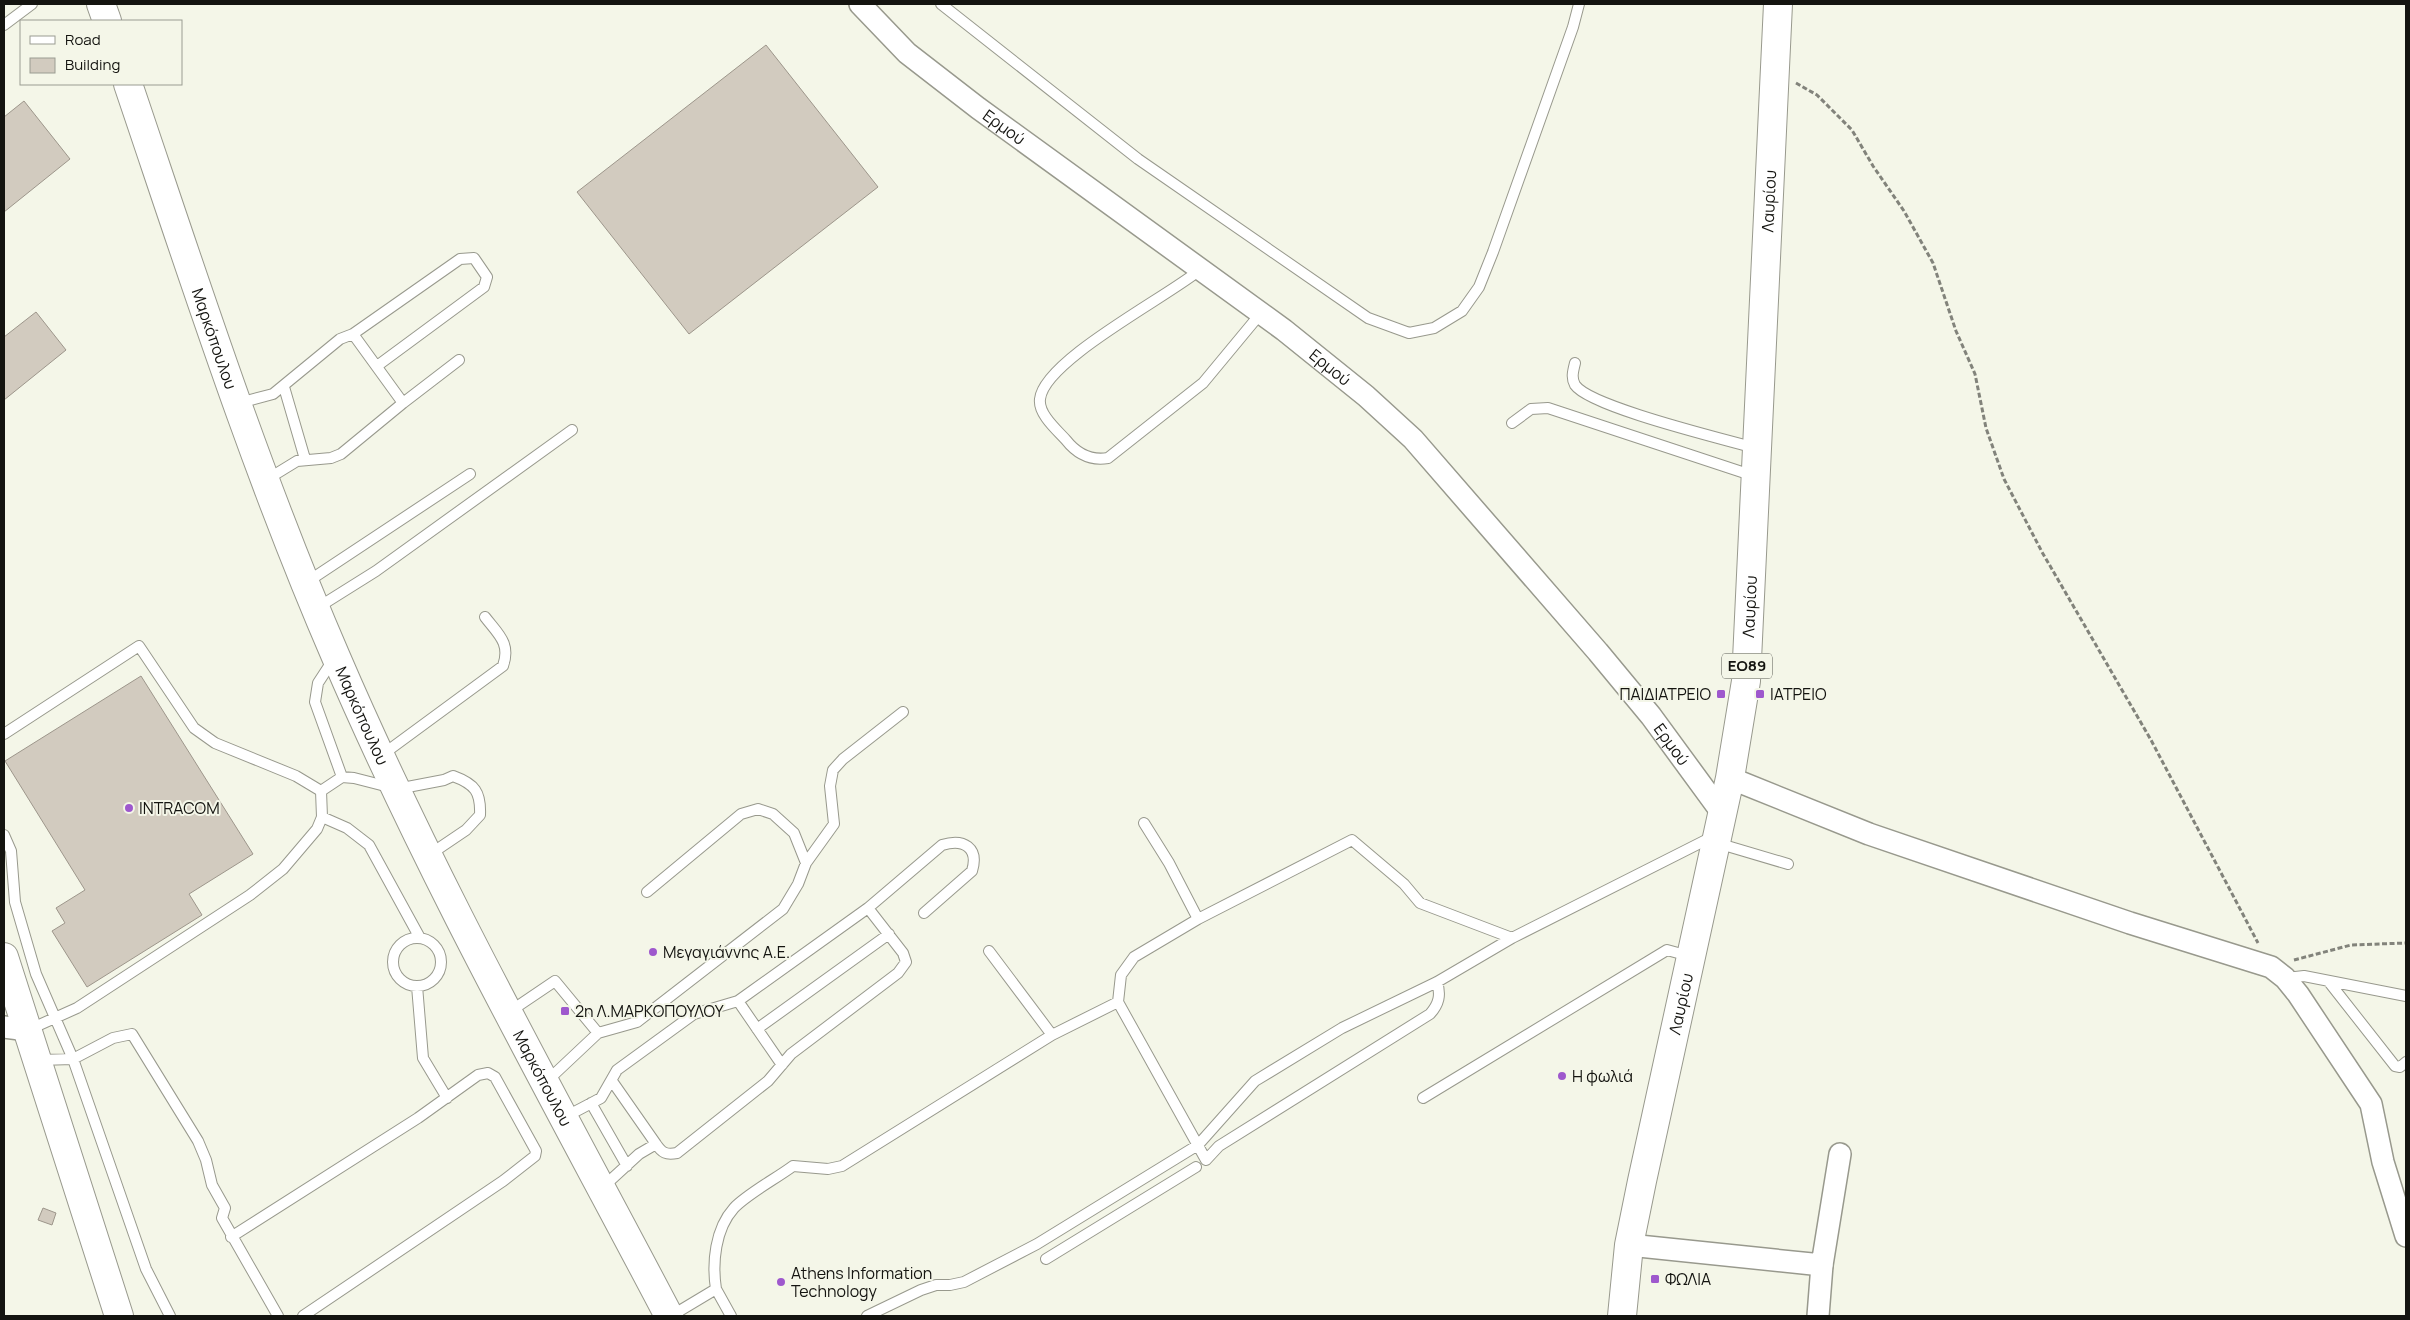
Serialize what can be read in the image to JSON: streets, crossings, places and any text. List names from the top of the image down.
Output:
{
  "streets": {
    "main road": ["Λαυρίου", "Μαρκόπουλου", "ΕΟ89"],
    "street": ["Ερμού"]
  },
  "crossings": [
    ["Ερμού", "Λαυρίου"]
  ],
  "places": {
    "transit": [
      "ΠΑΙΔΙΑΤΡΕΙΟ",
      "ΙΑΤΡΕΙΟ",
      "2η Λ.ΜΑΡΚΟΠΟΥΛΟΥ",
      "ΦΩΛΙΑ"
    ],
    "other": [
      "INTRACOM",
      "Μεγαγιάννης Α.Ε.",
      "Η φωλιά",
      "Athens Information Technology"
    ]
  },
  "legend": ["Road", "Building"]
}
